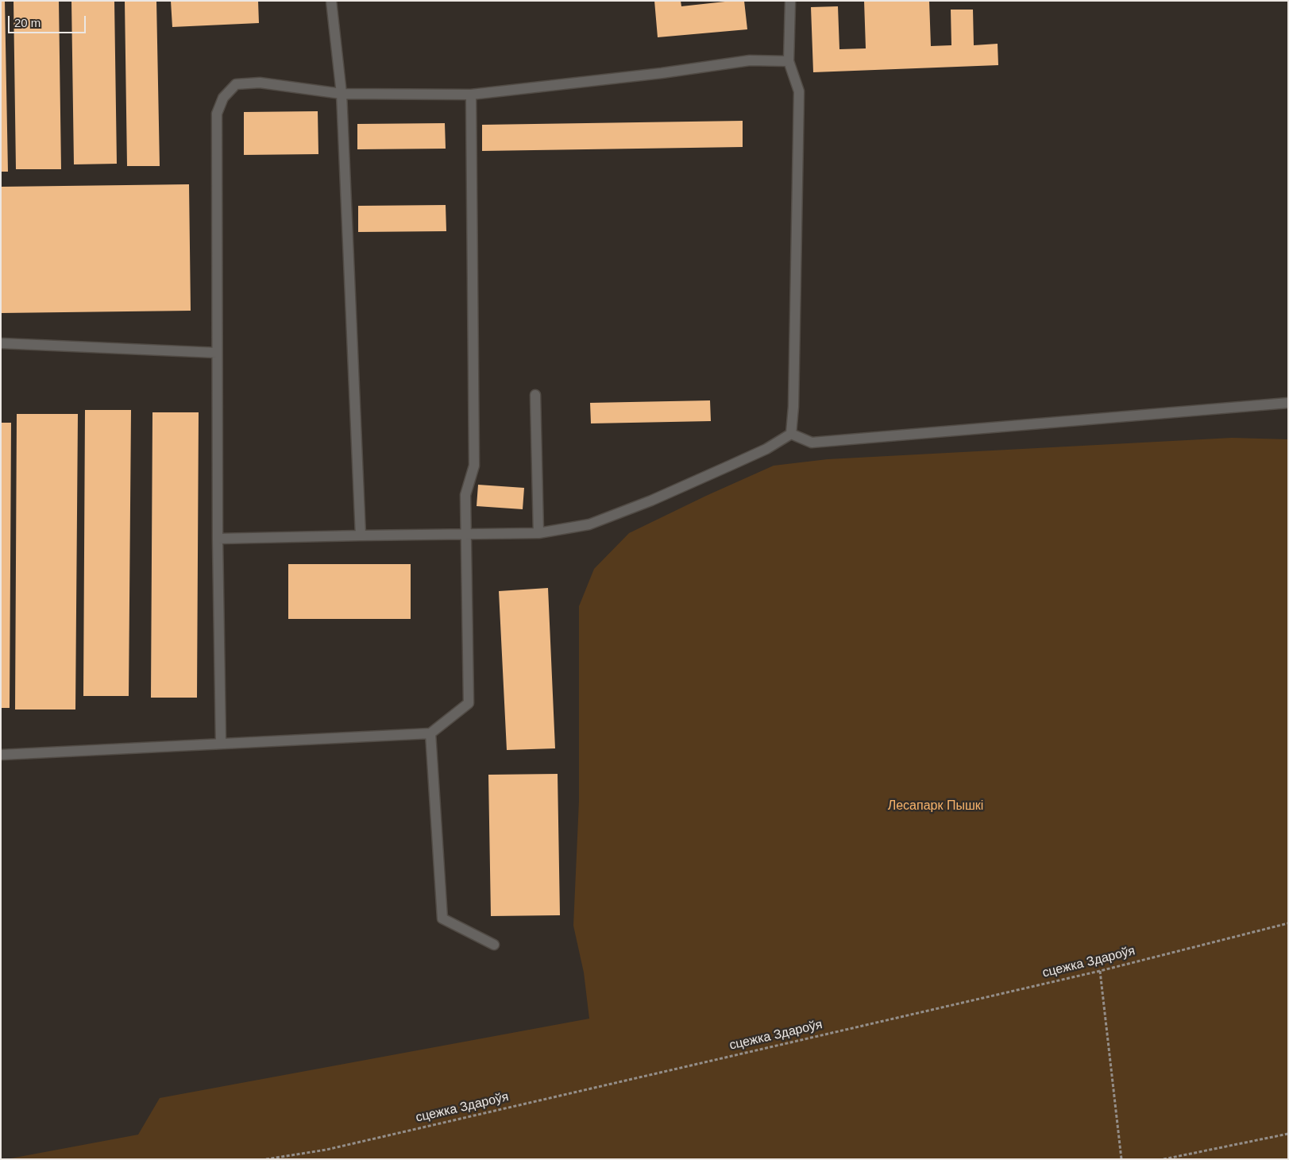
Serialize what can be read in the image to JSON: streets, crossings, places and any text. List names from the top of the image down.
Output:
{
  "streets": {
    "path": ["сцежка Здароўя"]
  },
  "parks": ["Лесапарк Пышкі"],
  "scale_bar": "20 m"
}
